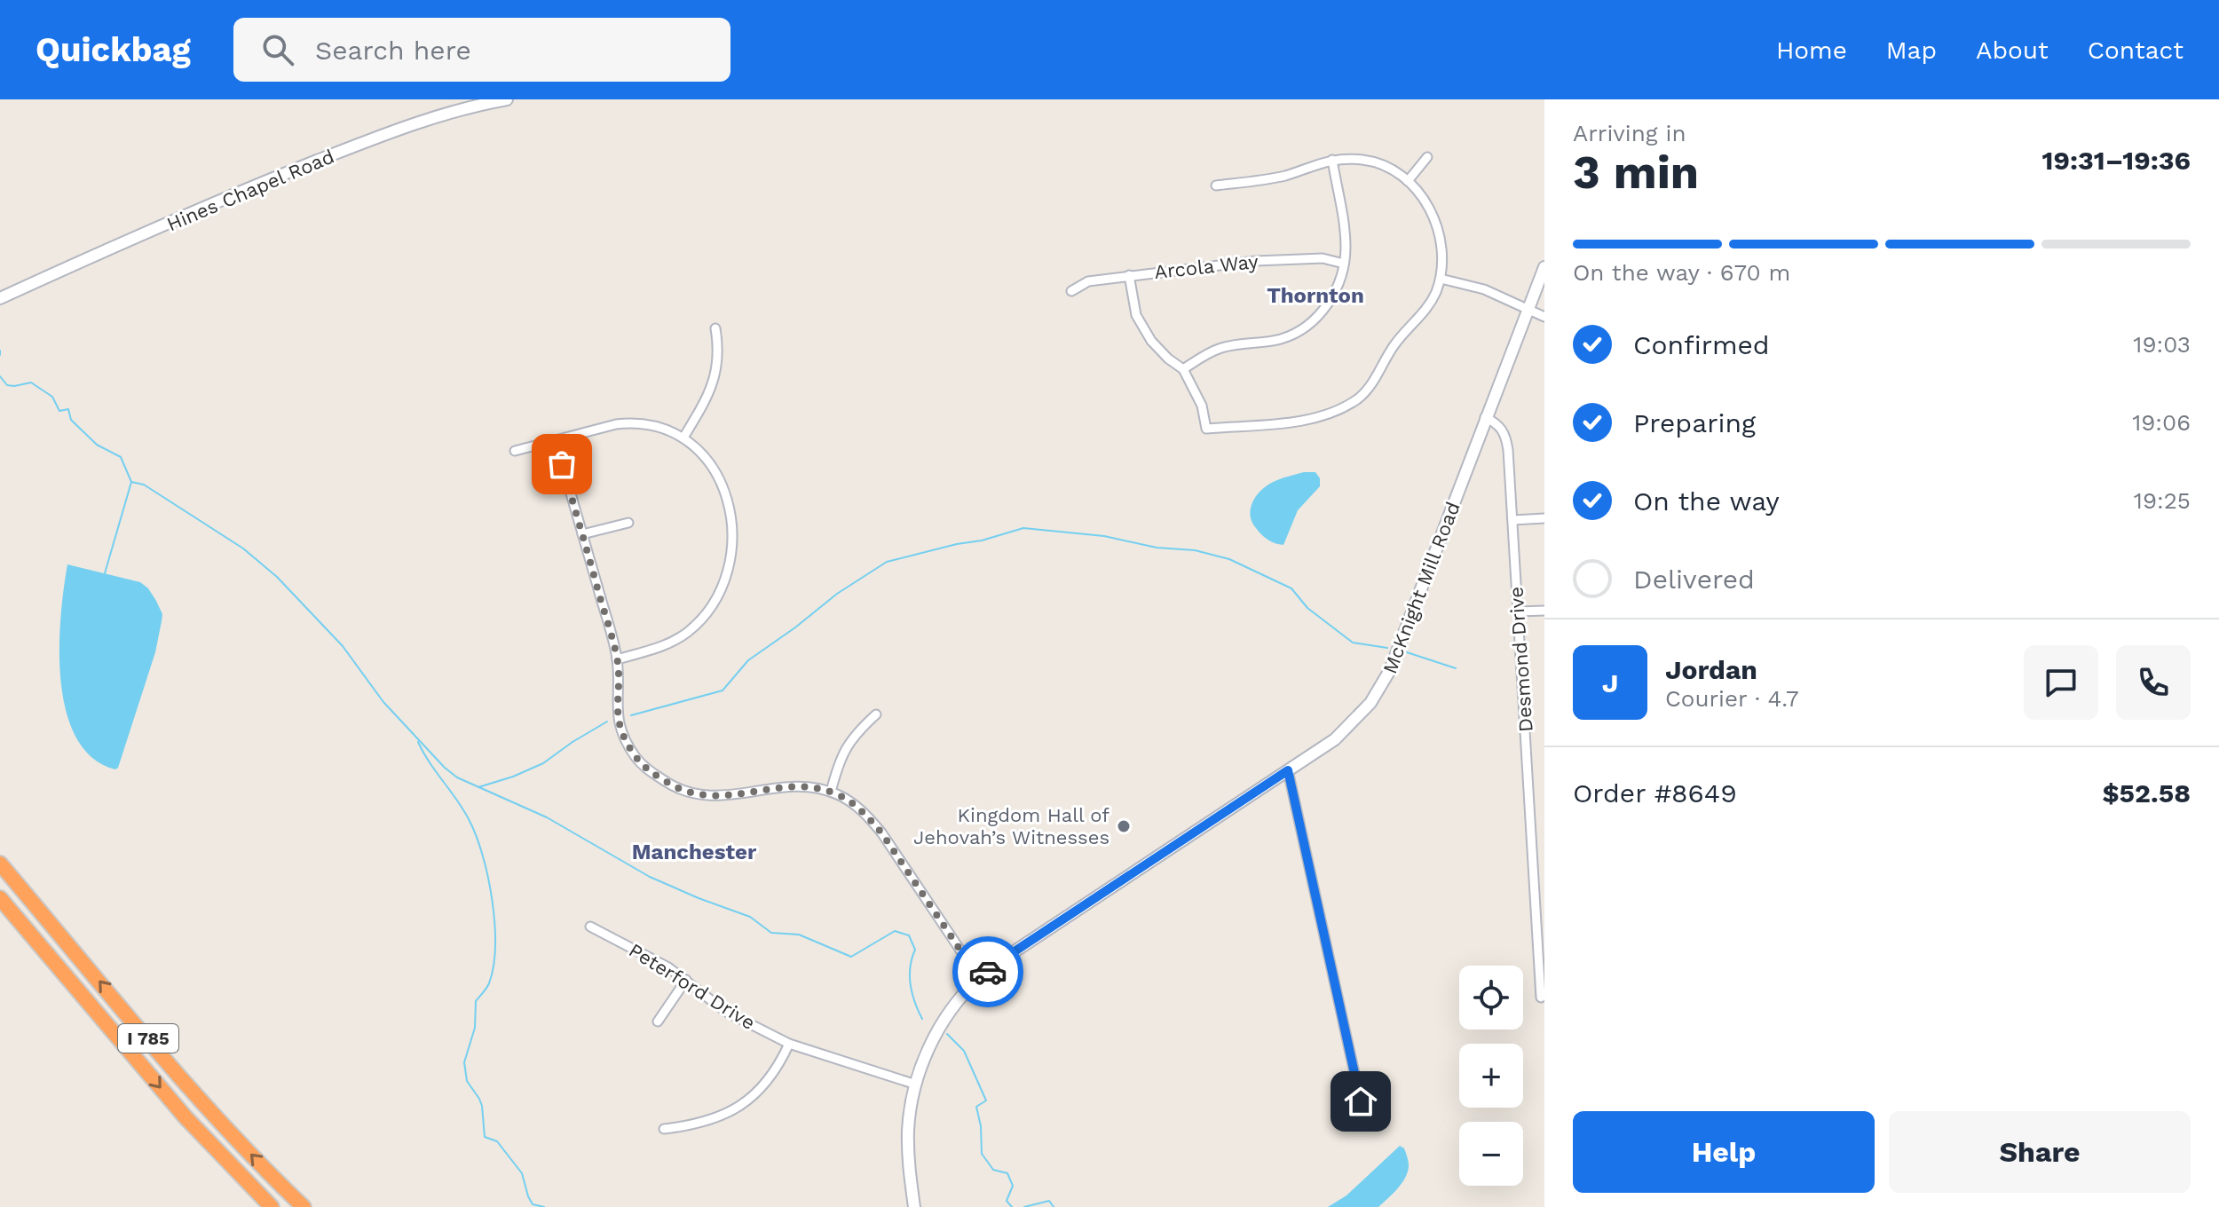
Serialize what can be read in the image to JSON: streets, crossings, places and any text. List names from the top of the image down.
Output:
{
  "streets": {
    "highway": ["I 785"],
    "street": [
      "Hines Chapel Road",
      "Arcola Way",
      "McKnight Mill Road",
      "Desmond Drive",
      "Peterford Drive"
    ]
  },
  "crossings": [
    ["McKnight Mill Road", "Desmond Drive"],
    ["McKnight Mill Road", "Peterford Drive"]
  ],
  "districts": ["Thornton", "Manchester"],
  "places": ["Kingdom Hall of Jehovah’s Witnesses"],
  "page": {
    "header": "Quickbag",
    "search": "Search here",
    "nav": [
      "Home",
      "Map",
      "About",
      "Contact"
    ],
    "heading": ["3 min", "Arriving in", "19:31–19:36"],
    "panel": [
      "Jordan",
      "Courier · 4.7",
      "Order #8649",
      "$52.58"
    ],
    "bar": "On the way · 670 m",
    "list": [
      ["Confirmed", "19:03"],
      ["Preparing", "19:06"],
      ["On the way", "19:25"],
      "Delivered"
    ],
    "round": "J",
    "map_buttons": ["+", "−"],
    "buttons": ["Help", "Share"]
  }
}
